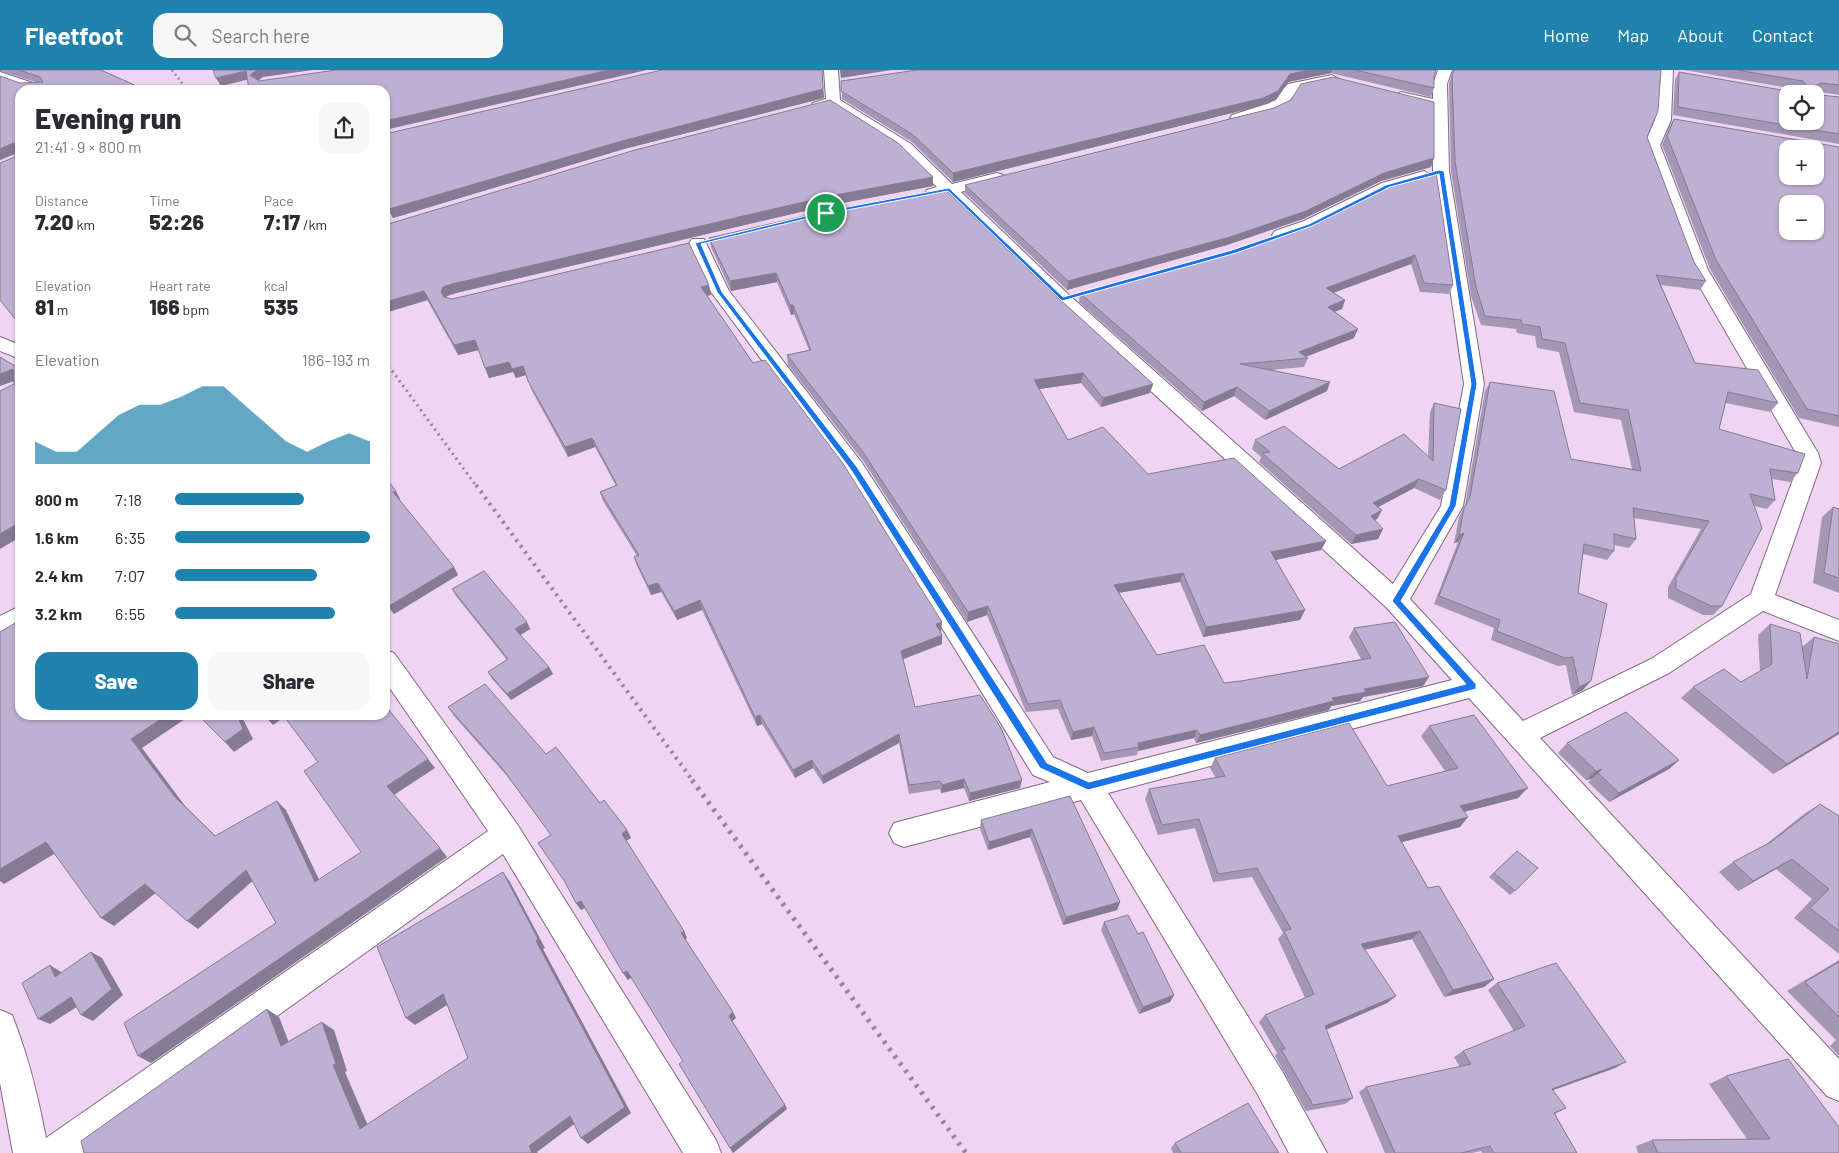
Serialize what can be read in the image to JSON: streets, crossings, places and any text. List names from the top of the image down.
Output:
{
  "page": {
    "header": "Fleetfoot",
    "search": "Search here",
    "nav": [
      "Home",
      "Map",
      "About",
      "Contact"
    ],
    "map_buttons": ["+", "−"],
    "heading": ["Evening run", "21:41 · 9 × 800 m"],
    "stats": [
      ["Distance", "7.20 km"],
      ["Time", "52:26"],
      ["Pace", "7:17 /km"],
      ["Elevation", "81 m"],
      ["Heart rate", "166 bpm"],
      ["kcal", "535"]
    ],
    "chart": ["Elevation", "186–193 m"],
    "list": [
      {
        "name": "800 m",
        "note": "7:18"
      },
      {
        "name": "1.6 km",
        "note": "6:35"
      },
      {
        "name": "2.4 km",
        "note": "7:07"
      },
      {
        "name": "3.2 km",
        "note": "6:55"
      }
    ],
    "buttons": ["Save", "Share"]
  }
}
